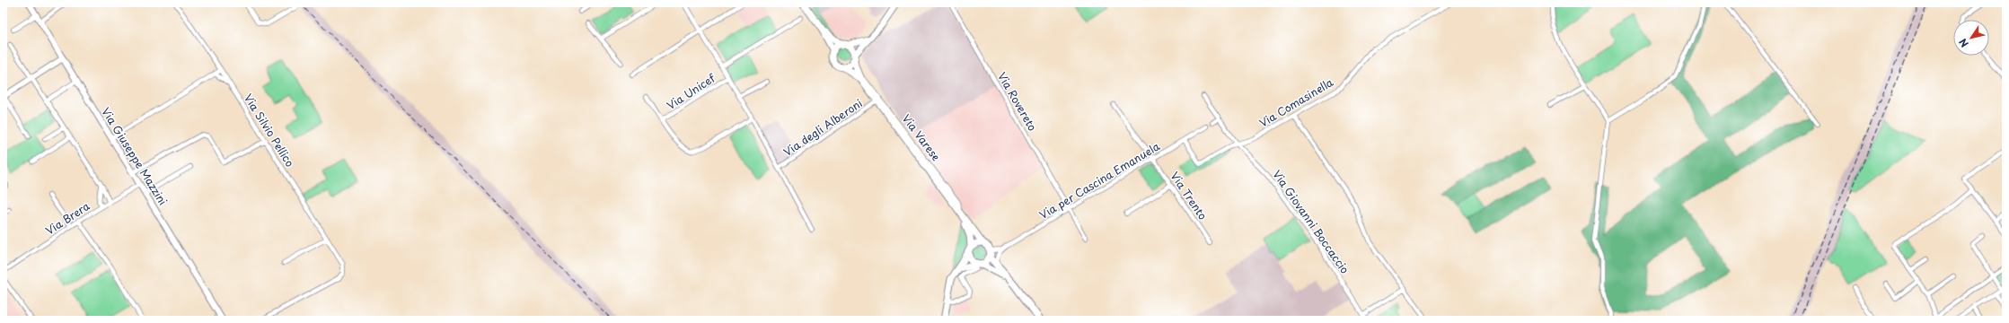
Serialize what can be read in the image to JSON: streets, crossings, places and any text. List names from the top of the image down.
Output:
{
  "streets": {
    "main road": ["Via Varese"],
    "street": [
      "Via Unicef",
      "Via Rovereto",
      "Via Comasinella",
      "Via degli Alberoni",
      "Via Silvio Pellico",
      "Via Giuseppe Mazzini",
      "Via per Cascina Emanuela",
      "Via Trento",
      "Via Brera",
      "Via Giovanni Boccaccio"
    ]
  },
  "crossings": [
    ["Via Rovereto", "Via per Cascina Emanuela"],
    ["Via Comasinella", "Via per Cascina Emanuela"],
    ["Via Comasinella", "Via Giovanni Boccaccio"],
    ["Via degli Alberoni", "Via Varese"],
    ["Via Varese", "Via per Cascina Emanuela"],
    ["Via Giuseppe Mazzini", "Via Brera"],
    ["Via per Cascina Emanuela", "Via Trento"]
  ],
  "north": "bottom left"
}
